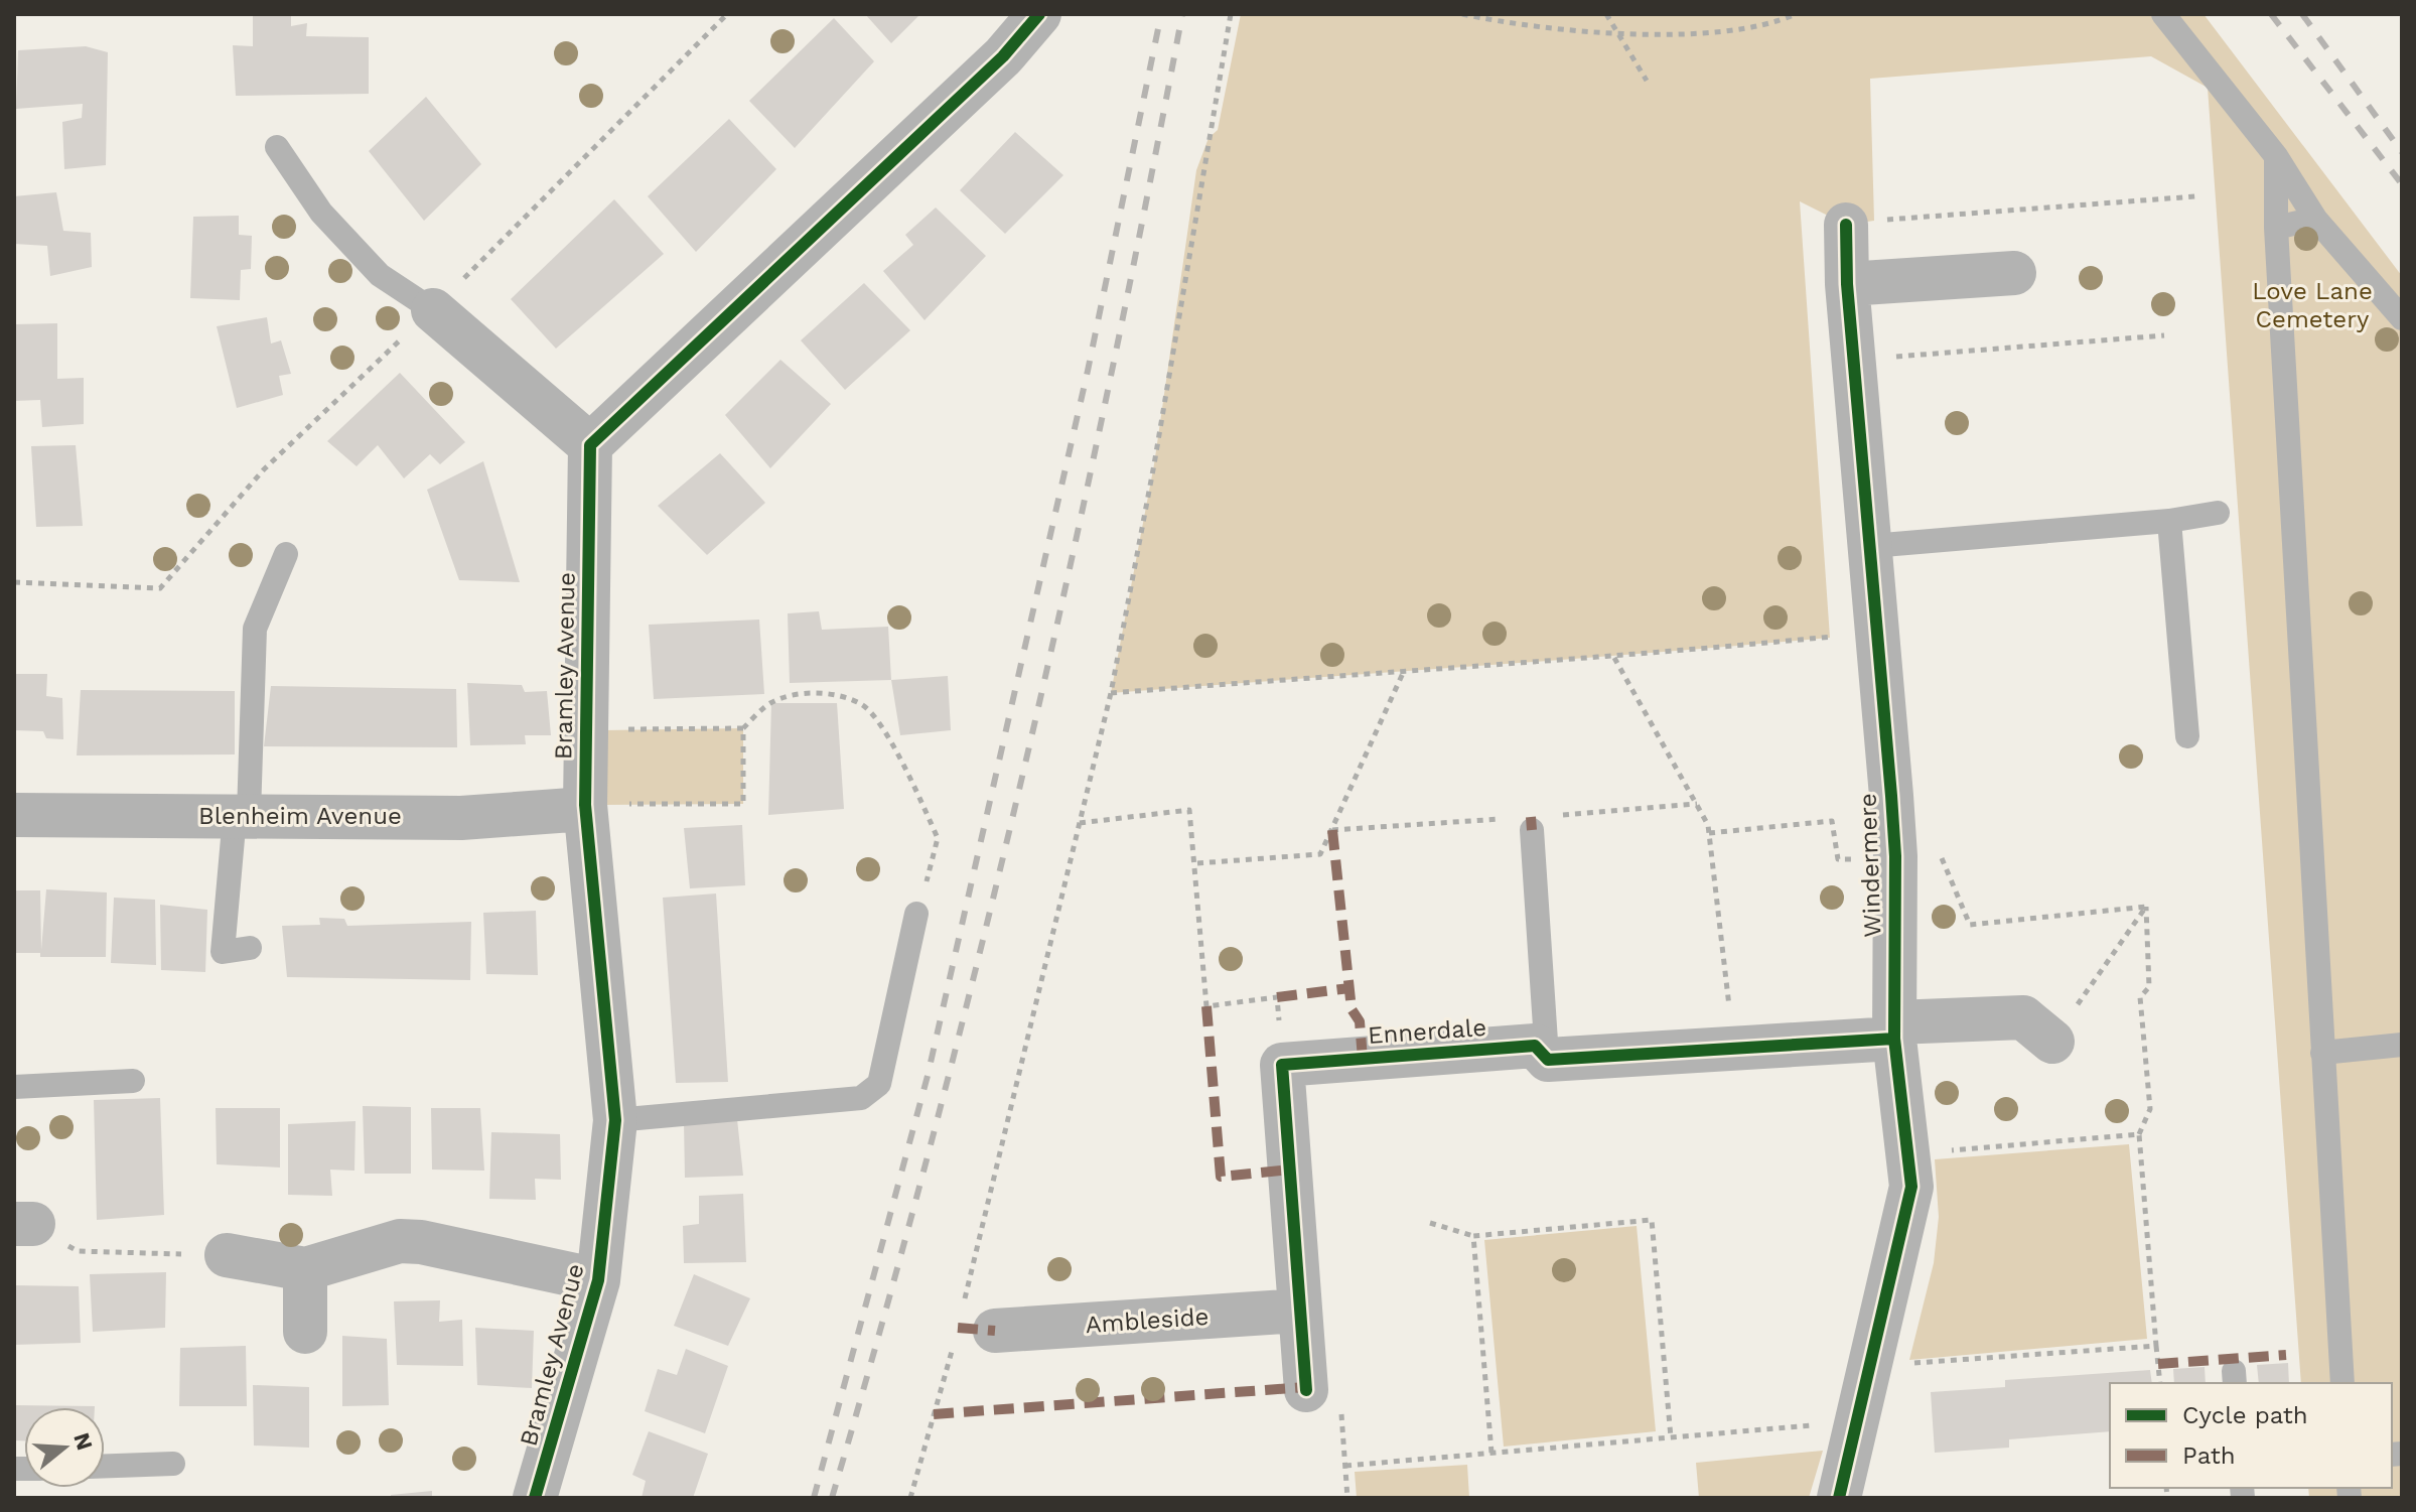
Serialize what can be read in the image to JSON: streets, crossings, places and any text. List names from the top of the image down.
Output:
{
  "streets": {
    "street": [
      "Bramley Avenue",
      "Blenheim Avenue",
      "Windermere",
      "Ennerdale",
      "Ambleside"
    ]
  },
  "crossings": [
    ["Bramley Avenue", "Blenheim Avenue"],
    ["Windermere", "Ennerdale"]
  ],
  "parks": ["Love Lane Cemetery"],
  "legend": ["Cycle path", "Path"],
  "north": "right"
}
